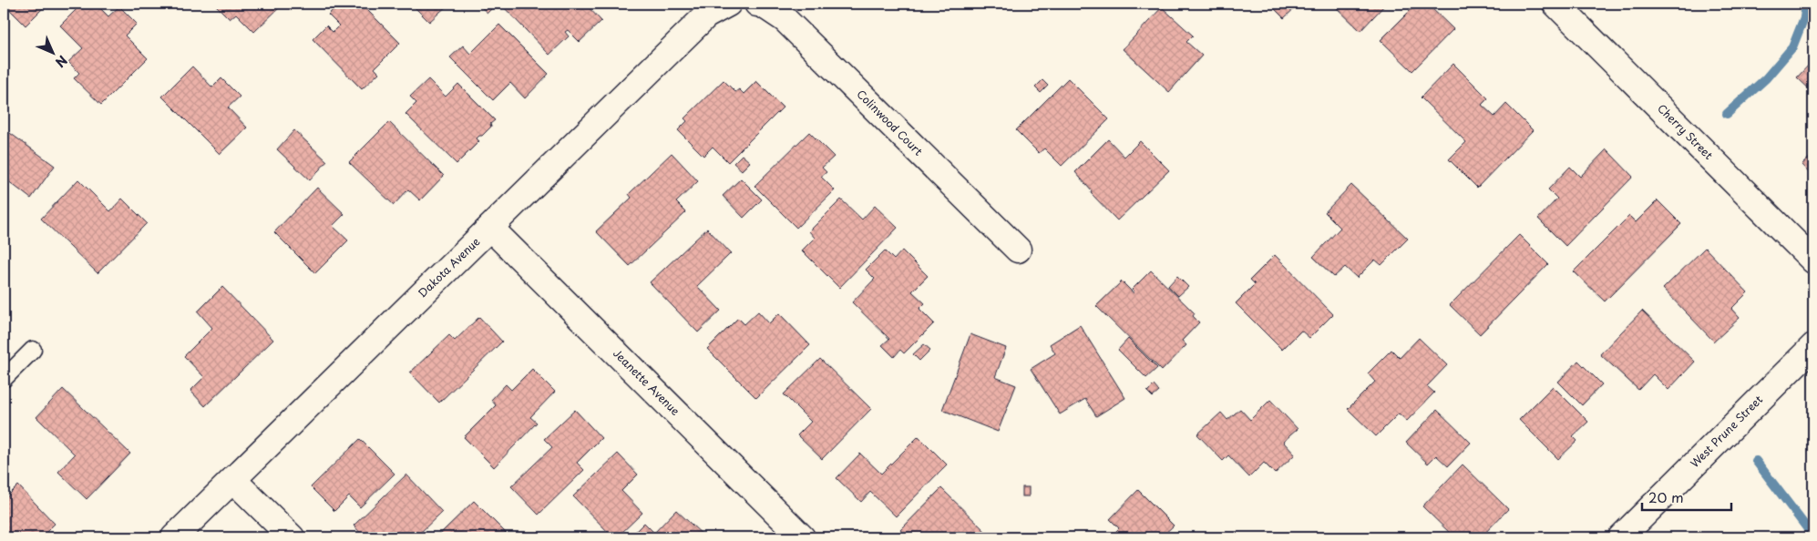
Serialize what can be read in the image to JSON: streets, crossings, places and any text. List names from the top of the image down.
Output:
{
  "streets": {
    "street": [
      "Colinwood Court",
      "Cherry Street",
      "Dakota Avenue",
      "Jeanette Avenue",
      "West Prune Street"
    ]
  },
  "crossings": [
    ["Dakota Avenue", "Jeanette Avenue"]
  ],
  "scale_bar": "20 m",
  "north": "bottom right"
}
